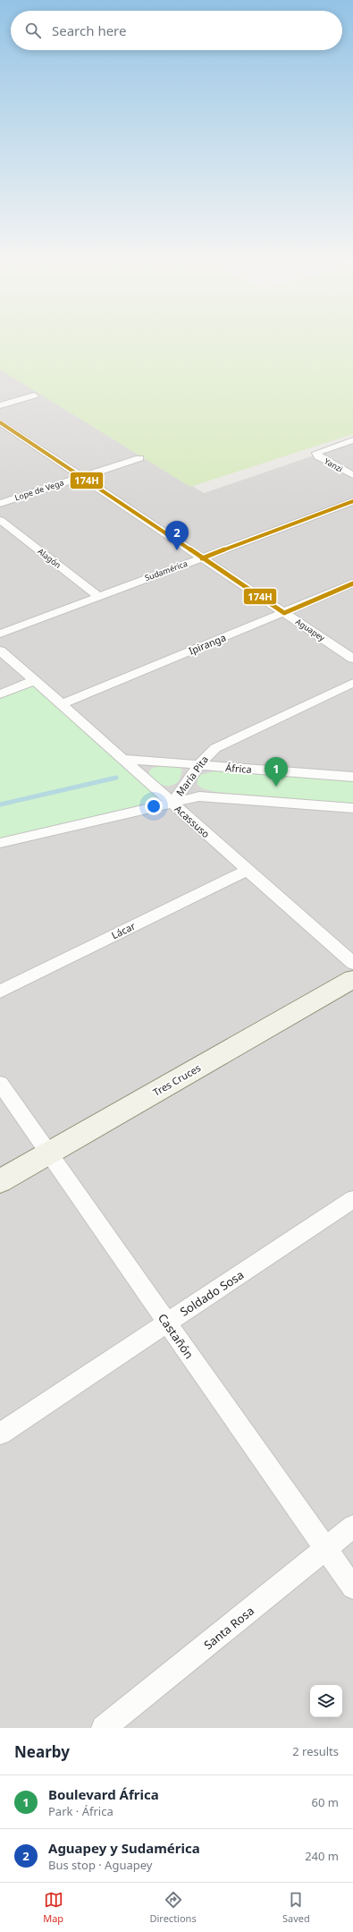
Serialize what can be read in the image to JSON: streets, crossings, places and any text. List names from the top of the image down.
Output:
{
  "streets": {
    "street": [
      "Yanzi",
      "Lope de Vega",
      "Alagón",
      "Sudamérica",
      "Aguapey",
      "Ipiranga",
      "África",
      "María Pita",
      "Acassuso",
      "Lácar",
      "Tres Cruces",
      "Soldado Sosa",
      "Castañón",
      "Santa Rosa"
    ]
  },
  "crossings": [
    ["Lope de Vega", "Aguapey"],
    ["Alagón", "Sudamérica"],
    ["Sudamérica", "Aguapey"],
    ["Aguapey", "Ipiranga"],
    ["Ipiranga", "Acassuso"],
    ["África", "María Pita"],
    ["África", "Acassuso"],
    ["María Pita", "Acassuso"],
    ["Acassuso", "Lácar"],
    ["Tres Cruces", "Castañón"],
    ["Soldado Sosa", "Castañón"],
    ["Castañón", "Santa Rosa"]
  ],
  "lines": ["transit line 174H"],
  "page": {
    "search": "Search here",
    "pins": ["2", "1"],
    "heading": ["Nearby", "2 results"],
    "list": [
      {
        "mark": "1",
        "name": "Boulevard África",
        "note": "Park · África",
        "value": "60 m"
      },
      {
        "mark": "2",
        "name": "Aguapey y Sudamérica",
        "note": "Bus stop · Aguapey",
        "value": "240 m"
      }
    ],
    "nav": ["Map", "Directions", "Saved"]
  }
}
